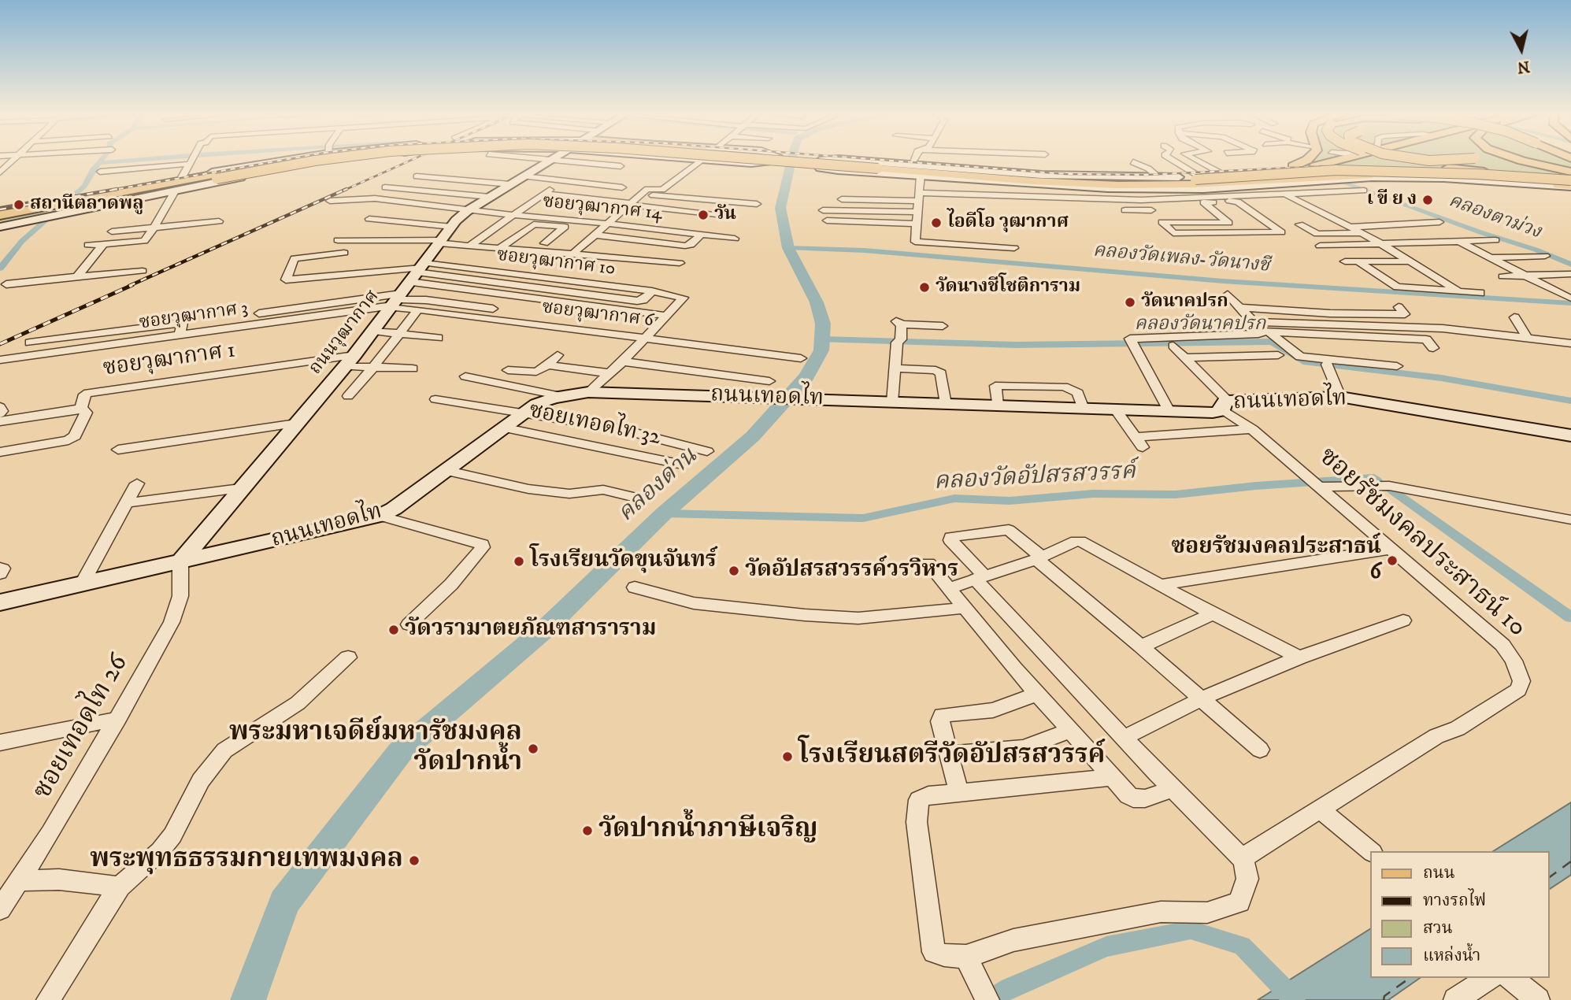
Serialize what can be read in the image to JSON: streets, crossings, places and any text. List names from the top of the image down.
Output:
{
  "streets": {
    "main road": ["ถนนวุฒากาศ", "ถนนเทอดไท"],
    "street": [
      "ซอยวุฒากาศ 14",
      "ซอยวุฒากาศ 6",
      "ซอยวุฒากาศ 3",
      "ซอยวุฒากาศ 1",
      "ซอยเทอดไท 32",
      "ซอยรัชมงคลประสาธน์ 10",
      "ซอยเทอดไท 26"
    ]
  },
  "crossings": [
    ["ซอยวุฒากาศ 14", "ถนนวุฒากาศ"],
    ["ซอยวุฒากาศ 6", "ซอยวุฒากาศ 3"],
    ["ซอยวุฒากาศ 6", "ถนนวุฒากาศ"],
    ["ซอยวุฒากาศ 3", "ถนนวุฒากาศ"],
    ["ถนนวุฒากาศ", "ซอยวุฒากาศ 1"],
    ["ถนนวุฒากาศ", "ถนนเทอดไท"],
    ["ถนนวุฒากาศ", "ซอยเทอดไท 26"],
    ["ถนนเทอดไท", "ซอยเทอดไท 32"],
    ["ถนนเทอดไท", "ซอยรัชมงคลประสาธน์ 10"],
    ["ถนนเทอดไท", "ซอยเทอดไท 26"]
  ],
  "water": [
    "คลองตาม่วง",
    "คลองวัดเพลง-วัดนางชี",
    "คลองวัดนาคปรก",
    "คลองวัดอัปสรสวรรค์",
    "คลองด่าน"
  ],
  "places": [
    "เ ขี ย ง",
    "สถานีตลาดพลู",
    "วัน",
    "ไอดีโอ วุฒากาศ",
    "วัดนางชีโชติการาม",
    "วัดนาคปรก",
    "ซอยรัชมงคลประสาธน์ 6",
    "โรงเรียนวัดขุนจันทร์",
    "วัดอัปสรสวรรค์วรวิหาร",
    "วัดวรามาตยภัณฑสาราราม",
    "พระมหาเจดีย์มหารัชมงคล วัดปากน้ำ",
    "โรงเรียนสตรีวัดอัปสรสวรรค์",
    "วัดปากน้ำภาษีเจริญ",
    "พระพุทธธรรมกายเทพมงคล"
  ],
  "legend": [
    "ถนน",
    "ทางรถไฟ",
    "สวน",
    "แหล่งน้ำ"
  ],
  "north": "bottom"
}
